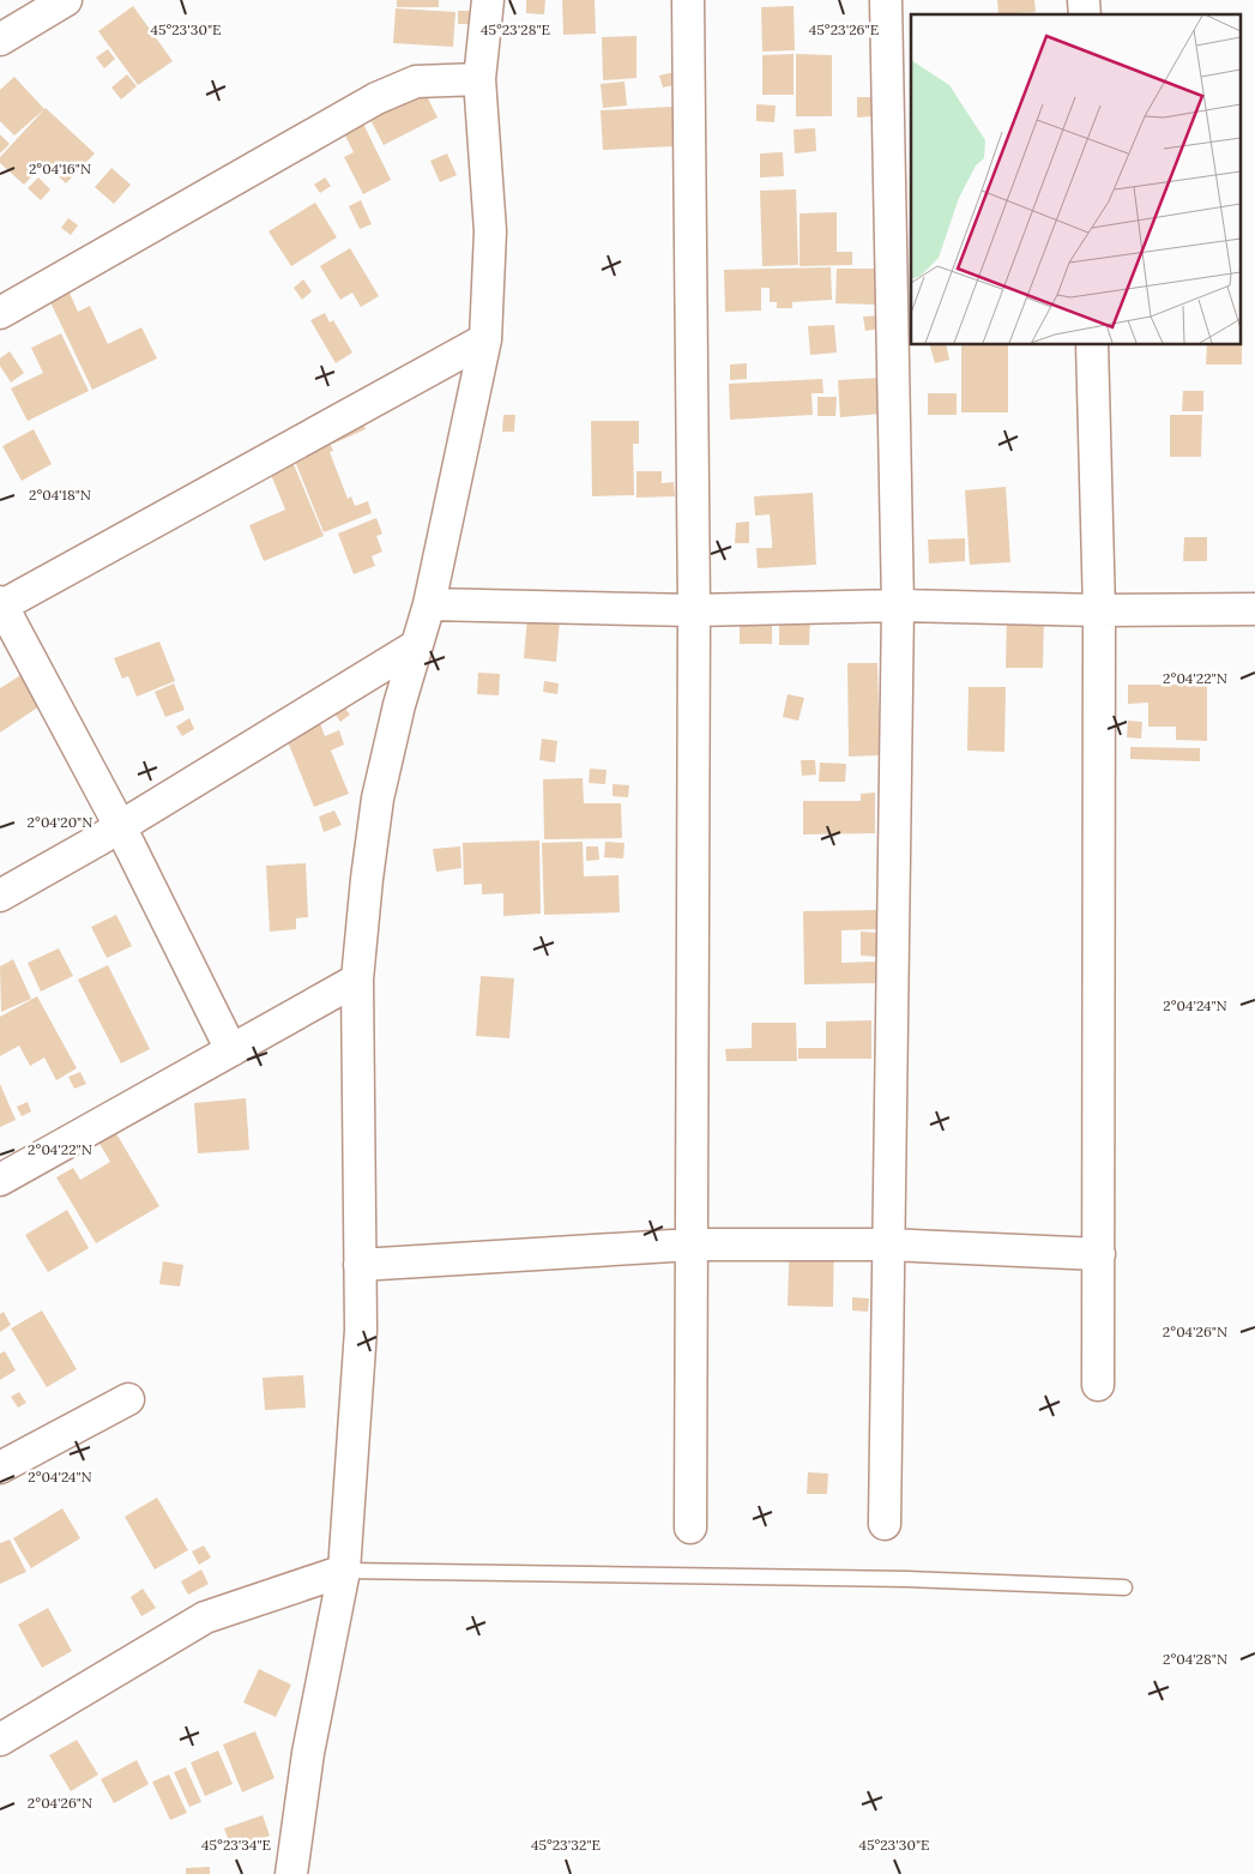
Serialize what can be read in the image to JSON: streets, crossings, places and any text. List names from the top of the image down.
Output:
{
  "coordinates": [
    "45°23'30\"E",
    "45°23'28\"E",
    "45°23'26\"E",
    "2°04'16\"N",
    "2°04'18\"N",
    "2°04'22\"N",
    "2°04'20\"N",
    "2°04'24\"N",
    "2°04'26\"N",
    "2°04'28\"N",
    "45°23'34\"E",
    "45°23'32\"E"
  ]
}
